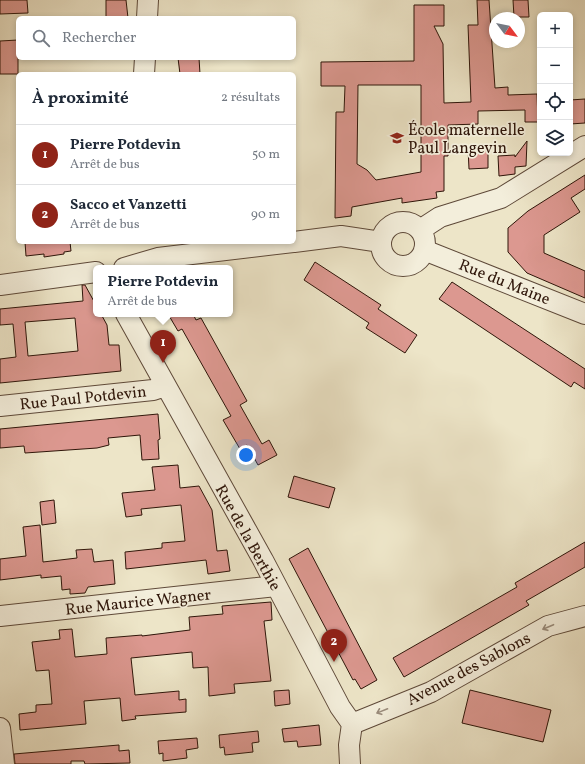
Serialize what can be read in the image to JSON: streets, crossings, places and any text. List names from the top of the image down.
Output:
{
  "streets": {
    "street": [
      "Rue du Maine",
      "Rue Paul Potdevin",
      "Rue de la Berthie",
      "Rue Maurice Wagner",
      "Avenue des Sablons"
    ]
  },
  "crossings": [
    ["Rue Paul Potdevin", "Rue de la Berthie"],
    ["Rue de la Berthie", "Rue Maurice Wagner"],
    ["Rue de la Berthie", "Avenue des Sablons"]
  ],
  "one_way": ["Avenue des Sablons"],
  "places": {
    "school or university": ["École maternelle Paul Langevin"]
  },
  "north": "bottom right",
  "page": {
    "map_buttons": ["+", "−"],
    "search": "Rechercher",
    "heading": ["À proximité", "2 résultats"],
    "list": [
      {
        "mark": "1",
        "name": "Pierre Potdevin",
        "note": "Arrêt de bus",
        "value": "50 m"
      },
      {
        "mark": "2",
        "name": "Sacco et Vanzetti",
        "note": "Arrêt de bus",
        "value": "90 m"
      }
    ],
    "popup": ["Pierre Potdevin", "Arrêt de bus"],
    "pins": ["1", "2"]
  }
}
